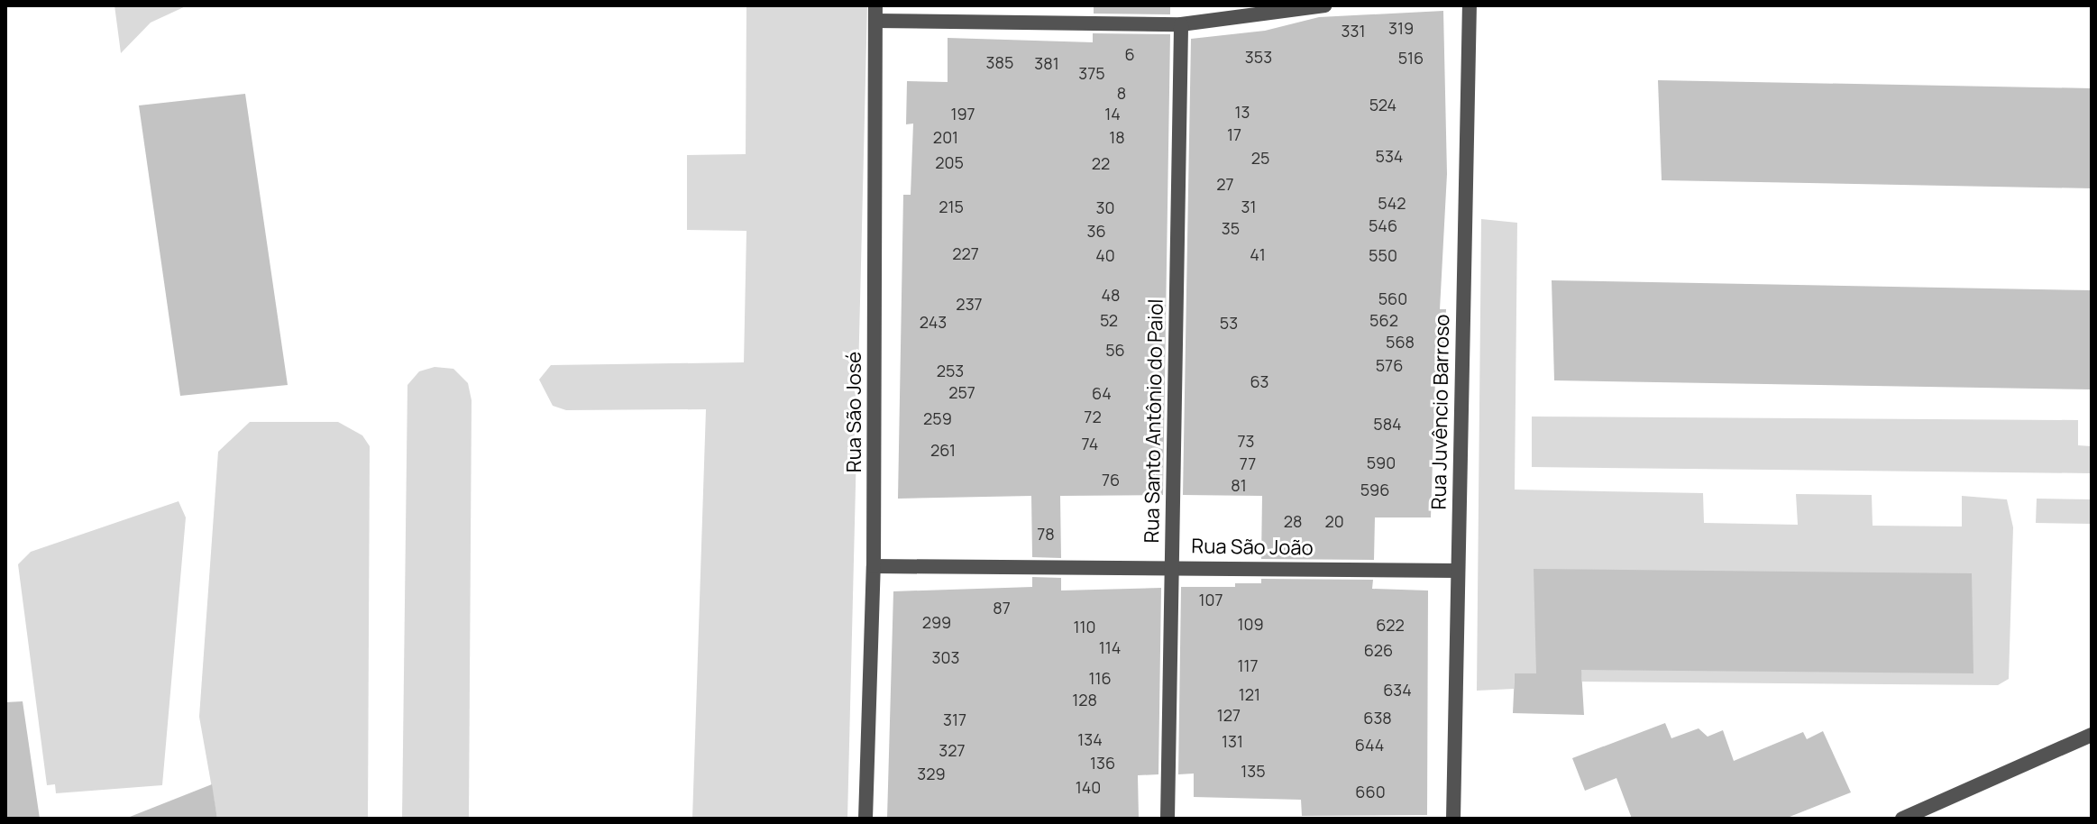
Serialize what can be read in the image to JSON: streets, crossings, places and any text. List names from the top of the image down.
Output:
{
  "streets": {
    "street": [
      "Rua São José",
      "Rua Juvêncio Barroso",
      "Rua Santo Antônio do Paiol",
      "Rua São João"
    ]
  },
  "crossings": [
    ["Rua São José", "Rua São João"],
    ["Rua Juvêncio Barroso", "Rua São João"],
    ["Rua Santo Antônio do Paiol", "Rua São João"]
  ],
  "house_numbers": [
    "319",
    "331",
    "6",
    "353",
    "516",
    "385",
    "381",
    "375",
    "8",
    "524",
    "13",
    "197",
    "14",
    "17",
    "201",
    "18",
    "534",
    "25",
    "205",
    "22",
    "27",
    "542",
    "215",
    "31",
    "30",
    "546",
    "35",
    "36",
    "227",
    "41",
    "40",
    "550",
    "48",
    "560",
    "237",
    "52",
    "562",
    "243",
    "53",
    "568",
    "56",
    "576",
    "253",
    "63",
    "257",
    "64",
    "72",
    "259",
    "584",
    "73",
    "74",
    "261",
    "590",
    "77",
    "76",
    "81",
    "596",
    "28",
    "20",
    "78",
    "107",
    "87",
    "299",
    "109",
    "622",
    "110",
    "114",
    "626",
    "303",
    "117",
    "116",
    "634",
    "121",
    "128",
    "127",
    "638",
    "317",
    "134",
    "131",
    "644",
    "327",
    "136",
    "135",
    "329",
    "140",
    "660"
  ]
}
